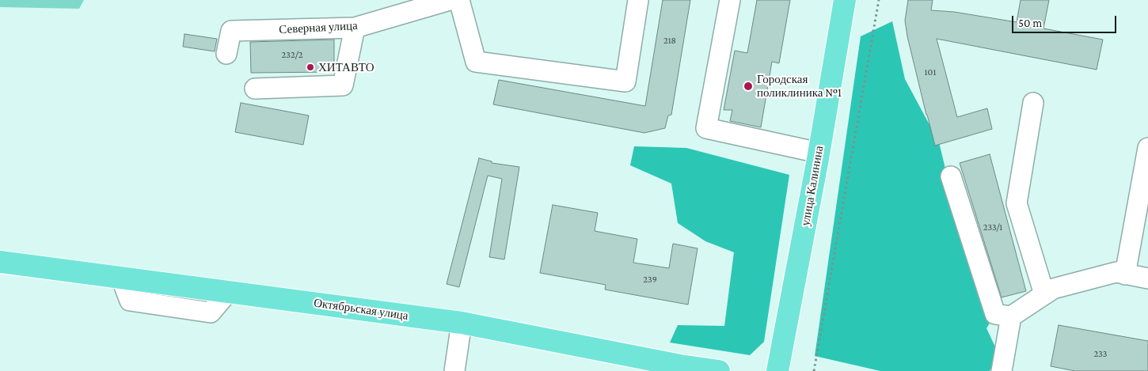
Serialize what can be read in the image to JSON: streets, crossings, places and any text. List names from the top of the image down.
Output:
{
  "streets": {
    "main road": ["улица Калинина", "Октябрьская улица"],
    "street": ["Северная улица"]
  },
  "places": ["ХИТАВТО", "Городская поликлиника №1"],
  "house_numbers": [
    "218",
    "232/2",
    "101",
    "233/1",
    "239",
    "233"
  ],
  "scale_bar": "50 m"
}
